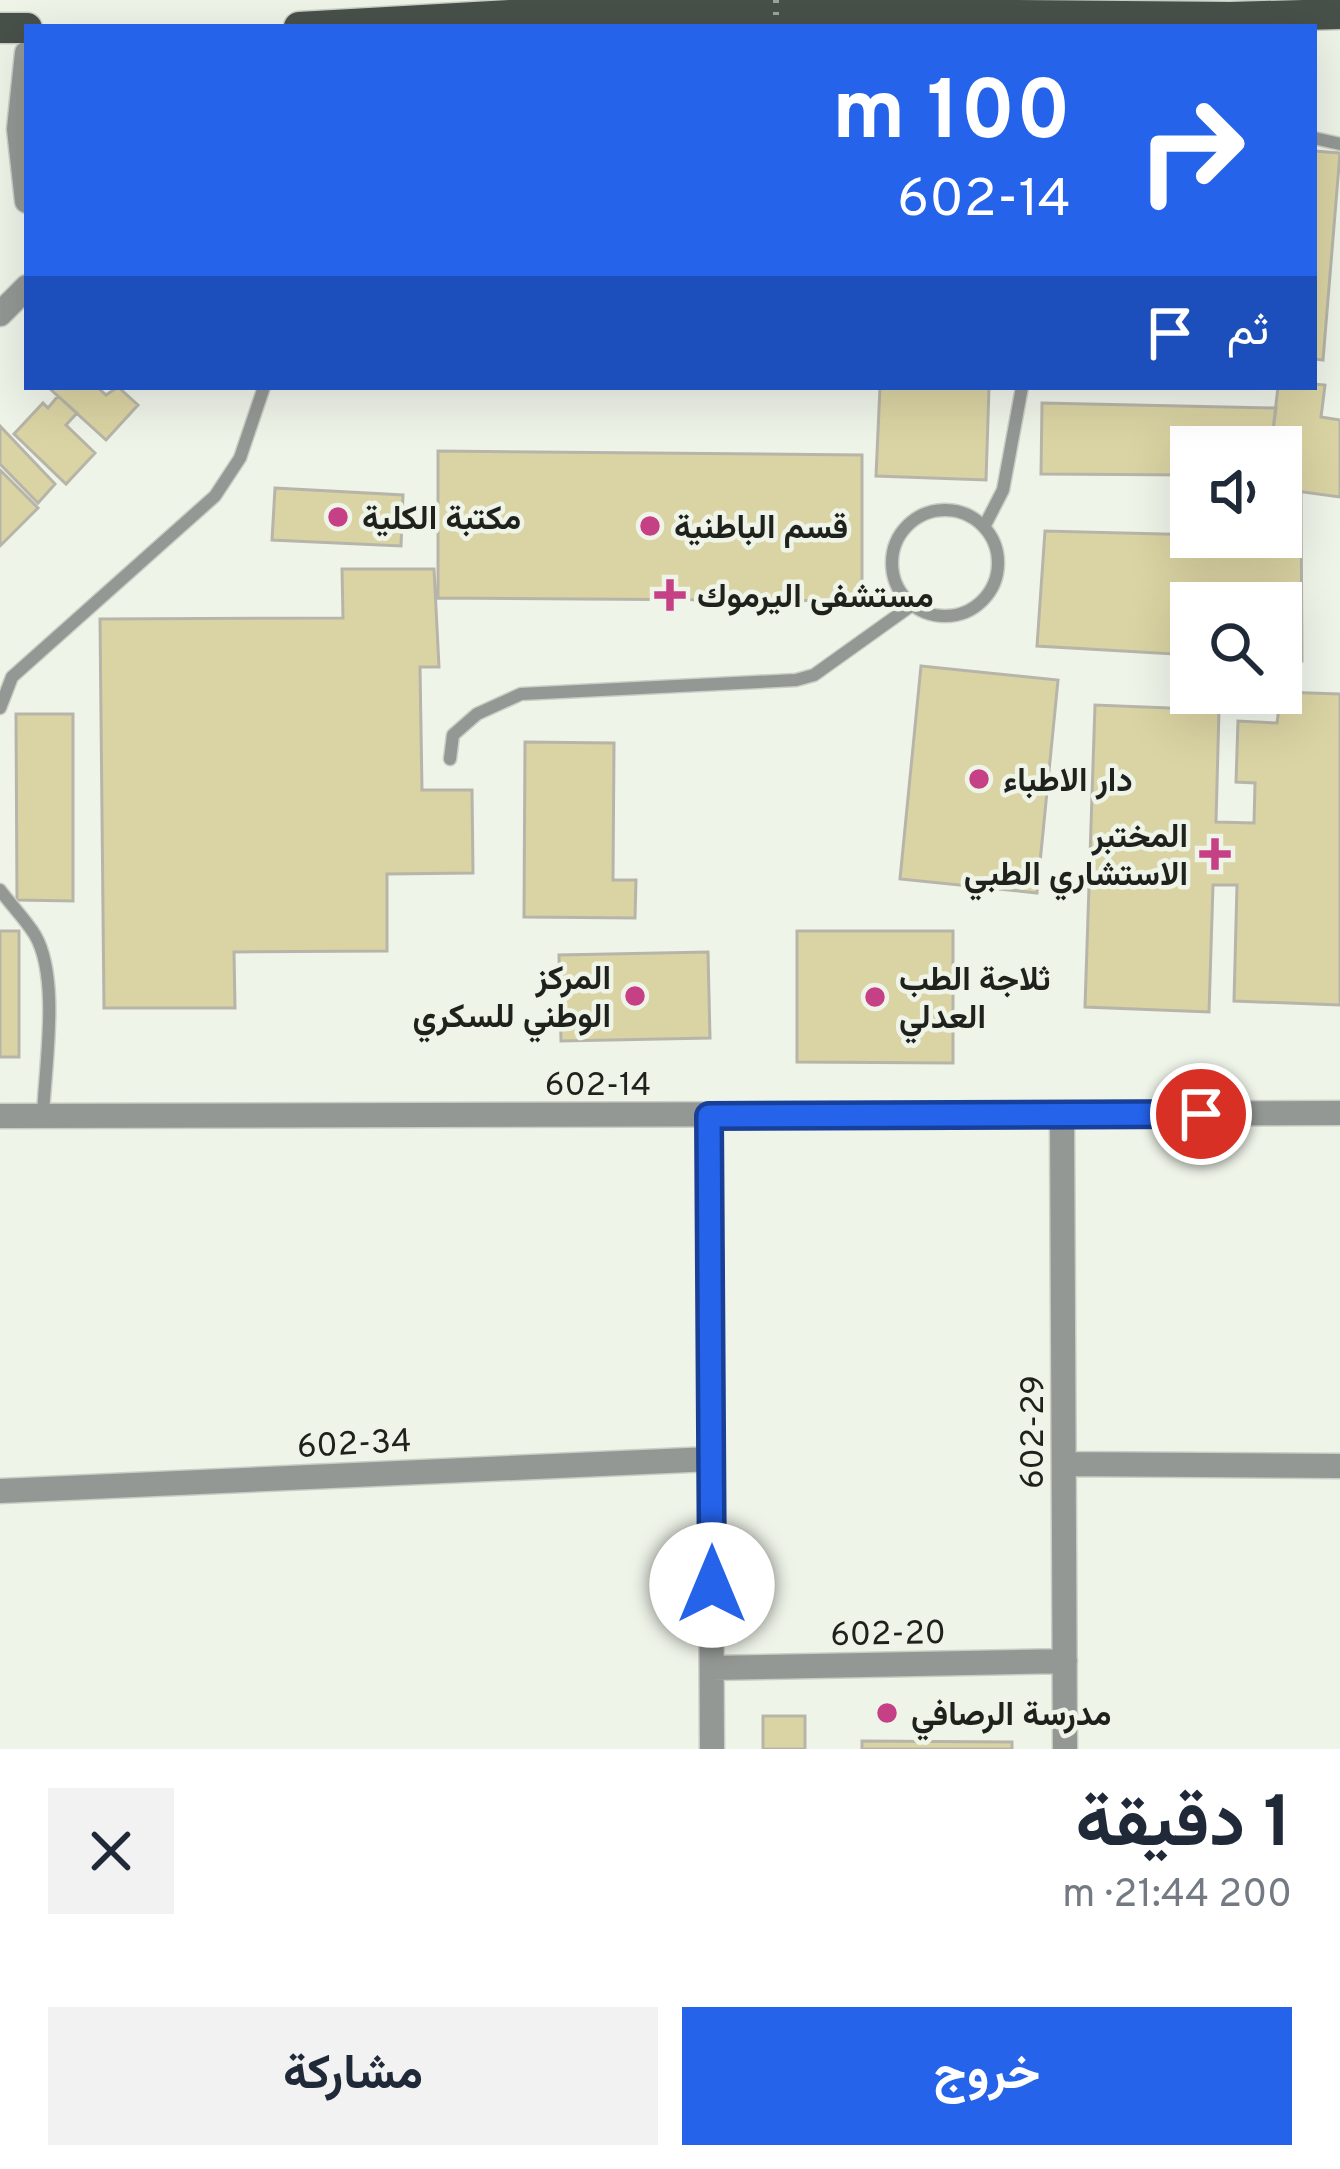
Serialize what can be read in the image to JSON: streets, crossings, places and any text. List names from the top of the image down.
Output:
{
  "streets": {
    "street": [
      "602-14",
      "602-29",
      "602-34",
      "602-20"
    ]
  },
  "crossings": [
    ["602-14", "602-29"],
    ["602-29", "602-20"]
  ],
  "places": {
    "other": [
      "مكتبة الكلية",
      "قسم الباطنية",
      "دار الاطباء",
      "المركز الوطني للسكري",
      "ثلاجة الطب العدلي",
      "مدرسة الرصافي"
    ],
    "health": ["مستشفى اليرموك", "المختبر الاستشاري الطبي"]
  },
  "page": {
    "turn": ["100 m", "602-14"],
    "then": "ثم",
    "heading": ["1 دقيقة", "200 m · 21:44"],
    "buttons": ["خروج", "مشاركة"]
  }
}
